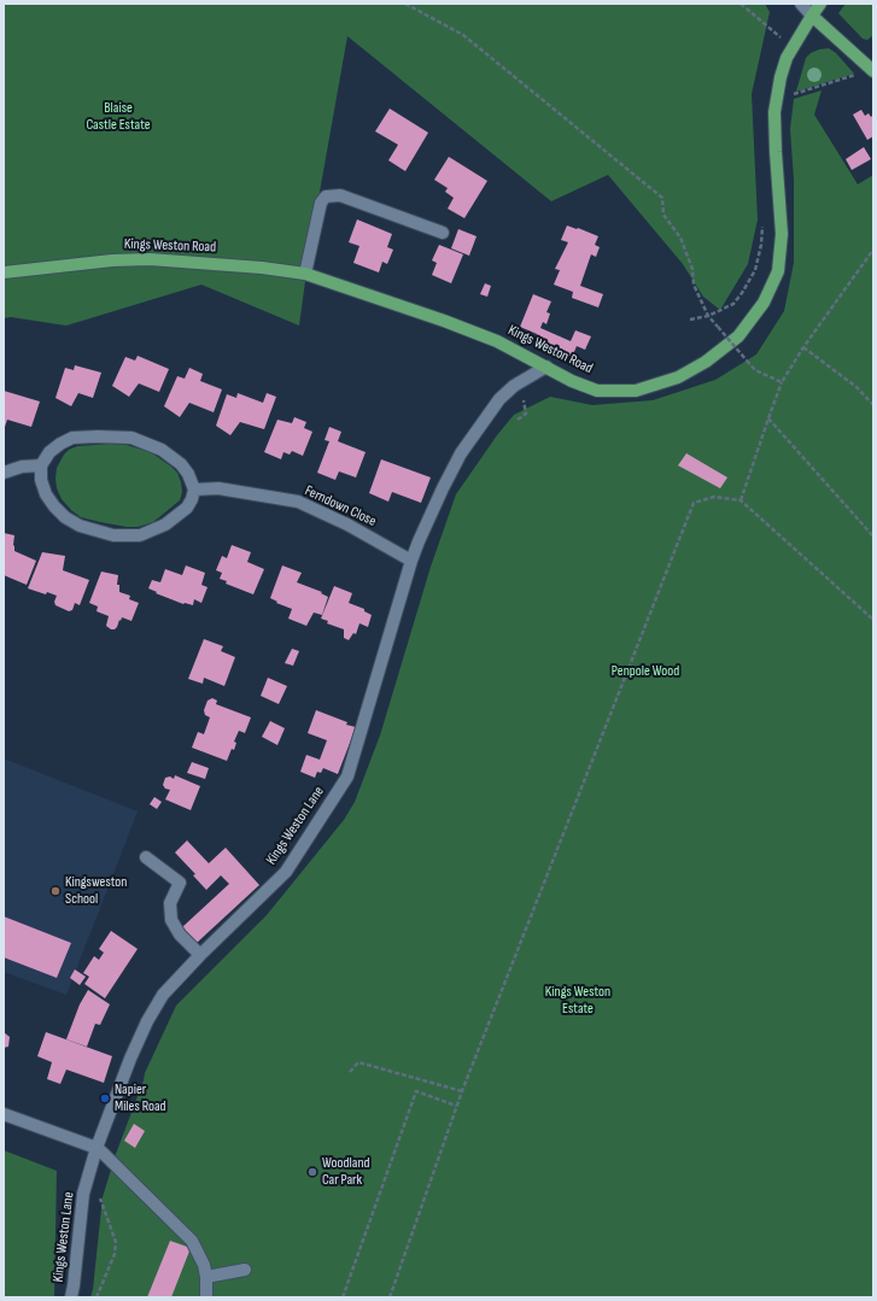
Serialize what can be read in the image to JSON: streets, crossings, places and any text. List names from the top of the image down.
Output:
{
  "streets": {
    "main road": ["Kings Weston Road"],
    "street": ["Ferndown Close", "Kings Weston Lane"]
  },
  "crossings": [
    ["Kings Weston Road", "Kings Weston Lane"],
    ["Ferndown Close", "Kings Weston Lane"]
  ],
  "parks": ["Blaise Castle Estate", "Penpole Wood", "Kings Weston Estate"],
  "places": ["Kingsweston School", "Napier Miles Road", "Woodland Car Park"]
}
